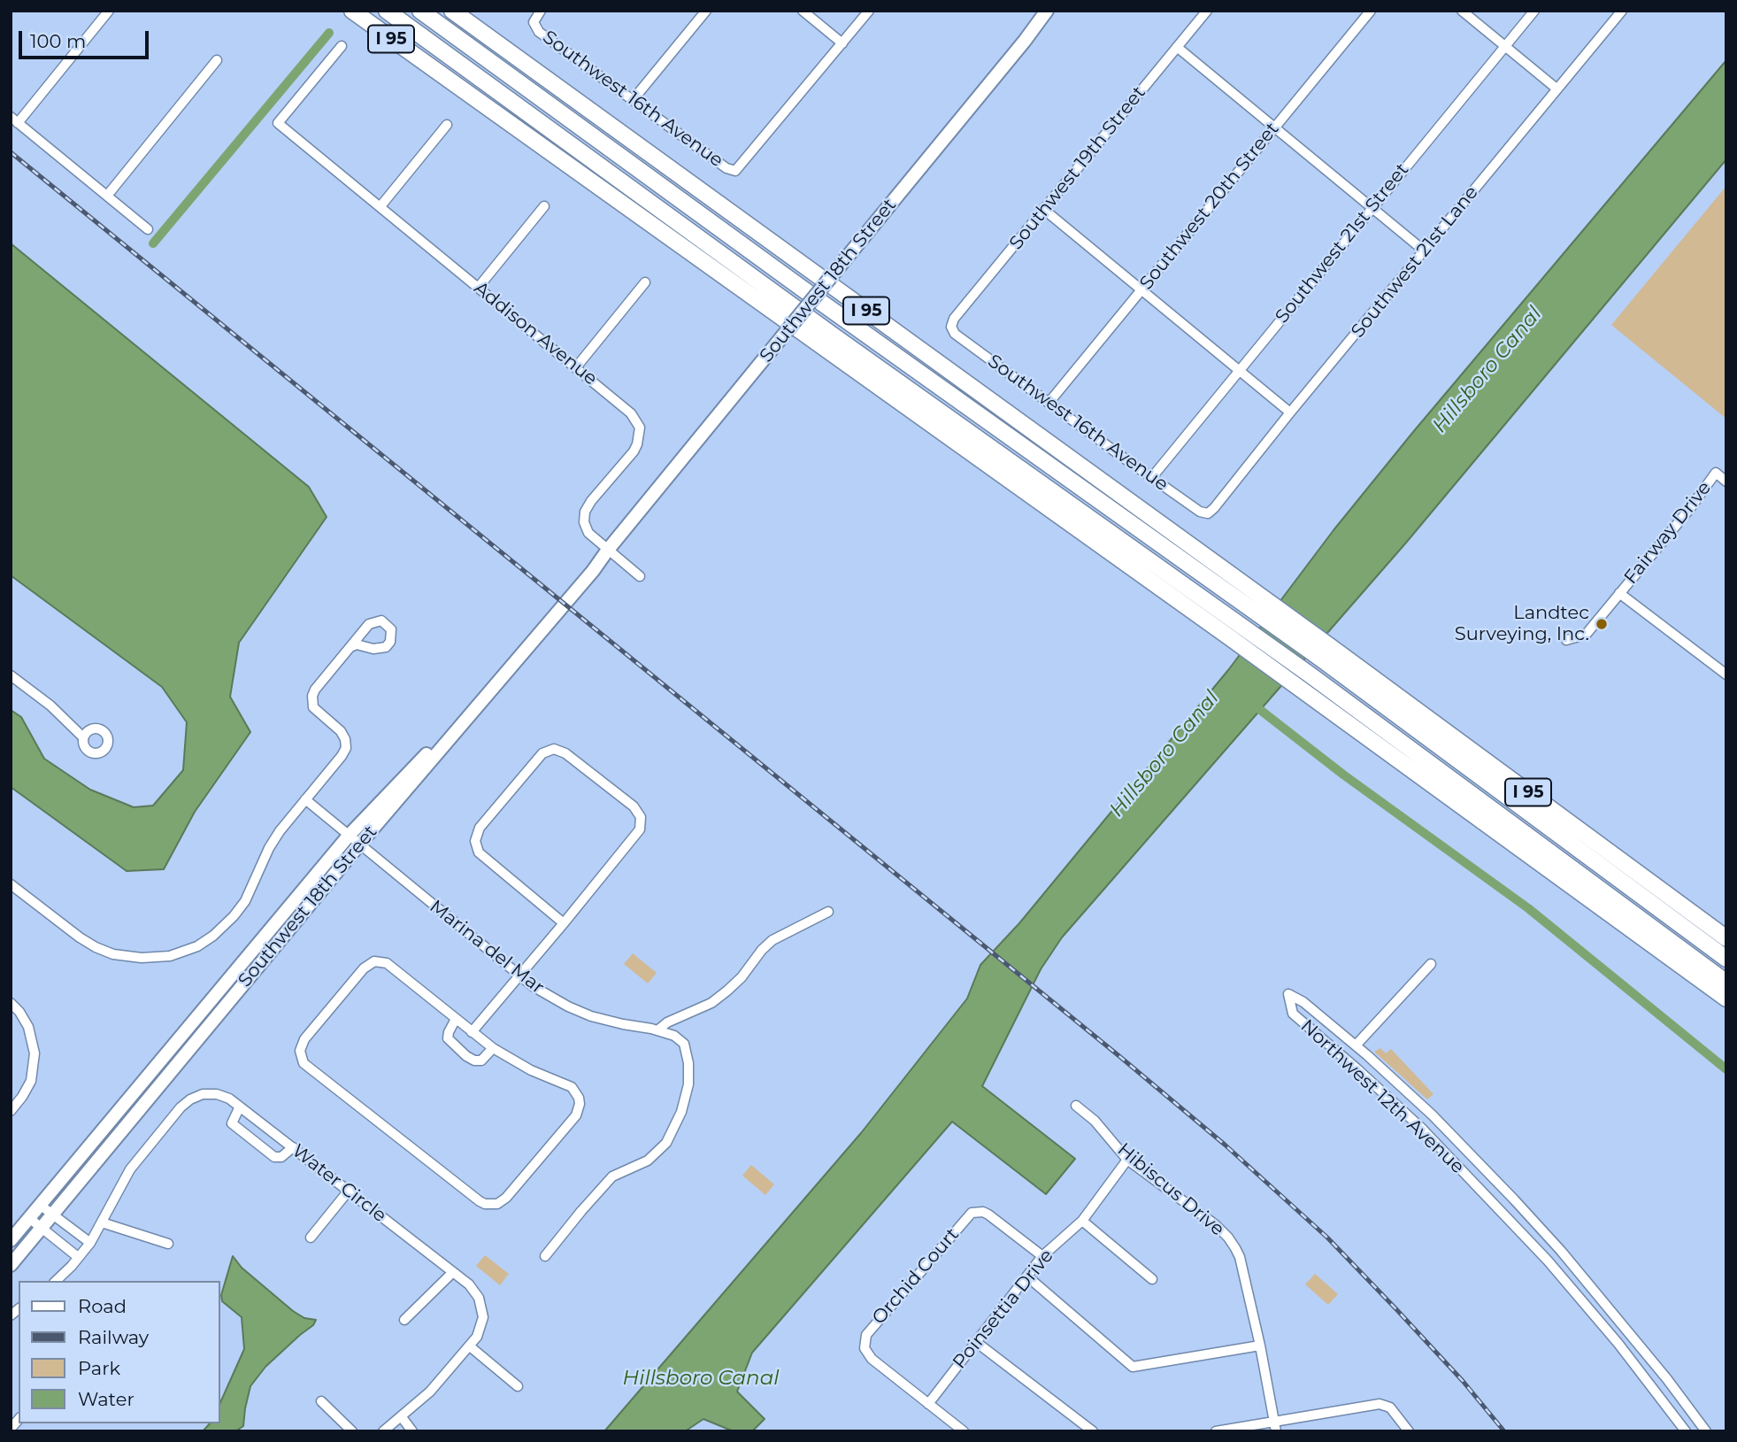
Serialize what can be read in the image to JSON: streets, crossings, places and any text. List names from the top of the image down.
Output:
{
  "streets": {
    "highway": ["I 95"],
    "main road": ["Southwest 18th Street"],
    "street": [
      "Southwest 16th Avenue",
      "Southwest 19th Street",
      "Southwest 20th Street",
      "Southwest 21st Street",
      "Southwest 21st Lane",
      "Addison Avenue",
      "Fairway Drive",
      "Marina del Mar",
      "Northwest 12th Avenue",
      "Water Circle",
      "Hibiscus Drive",
      "Orchid Court",
      "Poinsettia Drive"
    ]
  },
  "crossings": [
    ["Southwest 16th Avenue", "Southwest 19th Street"],
    ["Southwest 16th Avenue", "Southwest 20th Street"],
    ["Southwest 16th Avenue", "Southwest 21st Street"],
    ["Southwest 16th Avenue", "Southwest 21st Lane"],
    ["Southwest 18th Street", "Addison Avenue"],
    ["Southwest 18th Street", "Marina del Mar"],
    ["Hibiscus Drive", "Poinsettia Drive"],
    ["Orchid Court", "Poinsettia Drive"]
  ],
  "water": ["Hillsboro Canal"],
  "places": ["Landtec Surveying, Inc."],
  "legend": [
    "Road",
    "Railway",
    "Park",
    "Water"
  ],
  "scale_bar": "100 m"
}
